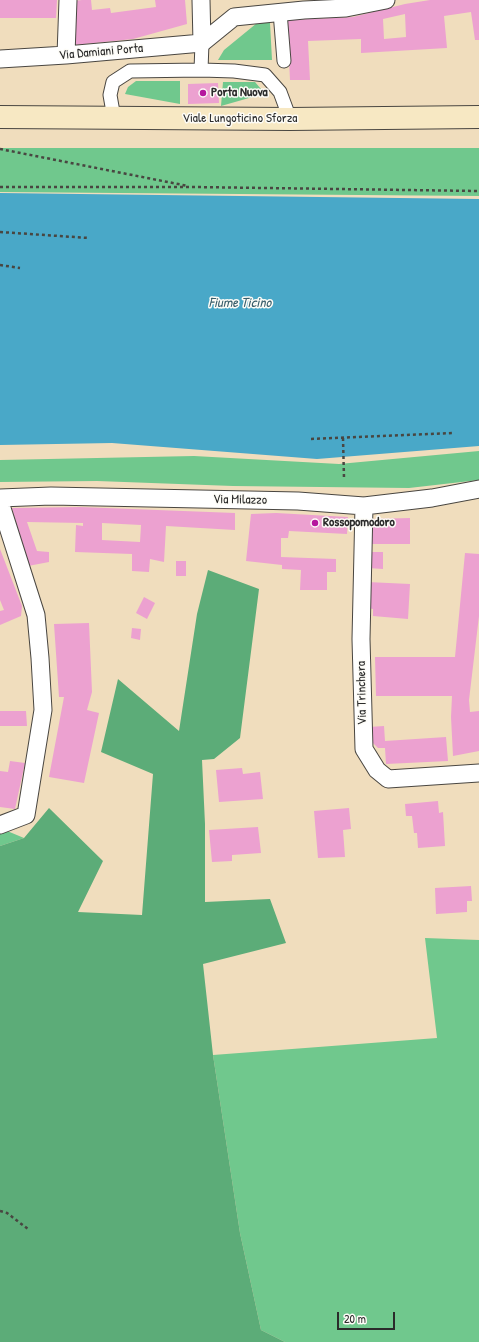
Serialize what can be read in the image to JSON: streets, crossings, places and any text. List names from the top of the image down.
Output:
{
  "streets": {
    "main road": ["Viale Lungoticino Sforza"],
    "street": ["Via Damiani Porta", "Via Milazzo", "Via Trinchera"]
  },
  "crossings": [
    ["Via Milazzo", "Via Trinchera"]
  ],
  "water": ["Fiume Ticino"],
  "places": ["Porta Nuova", "Rossopomodoro"],
  "scale_bar": "20 m"
}
